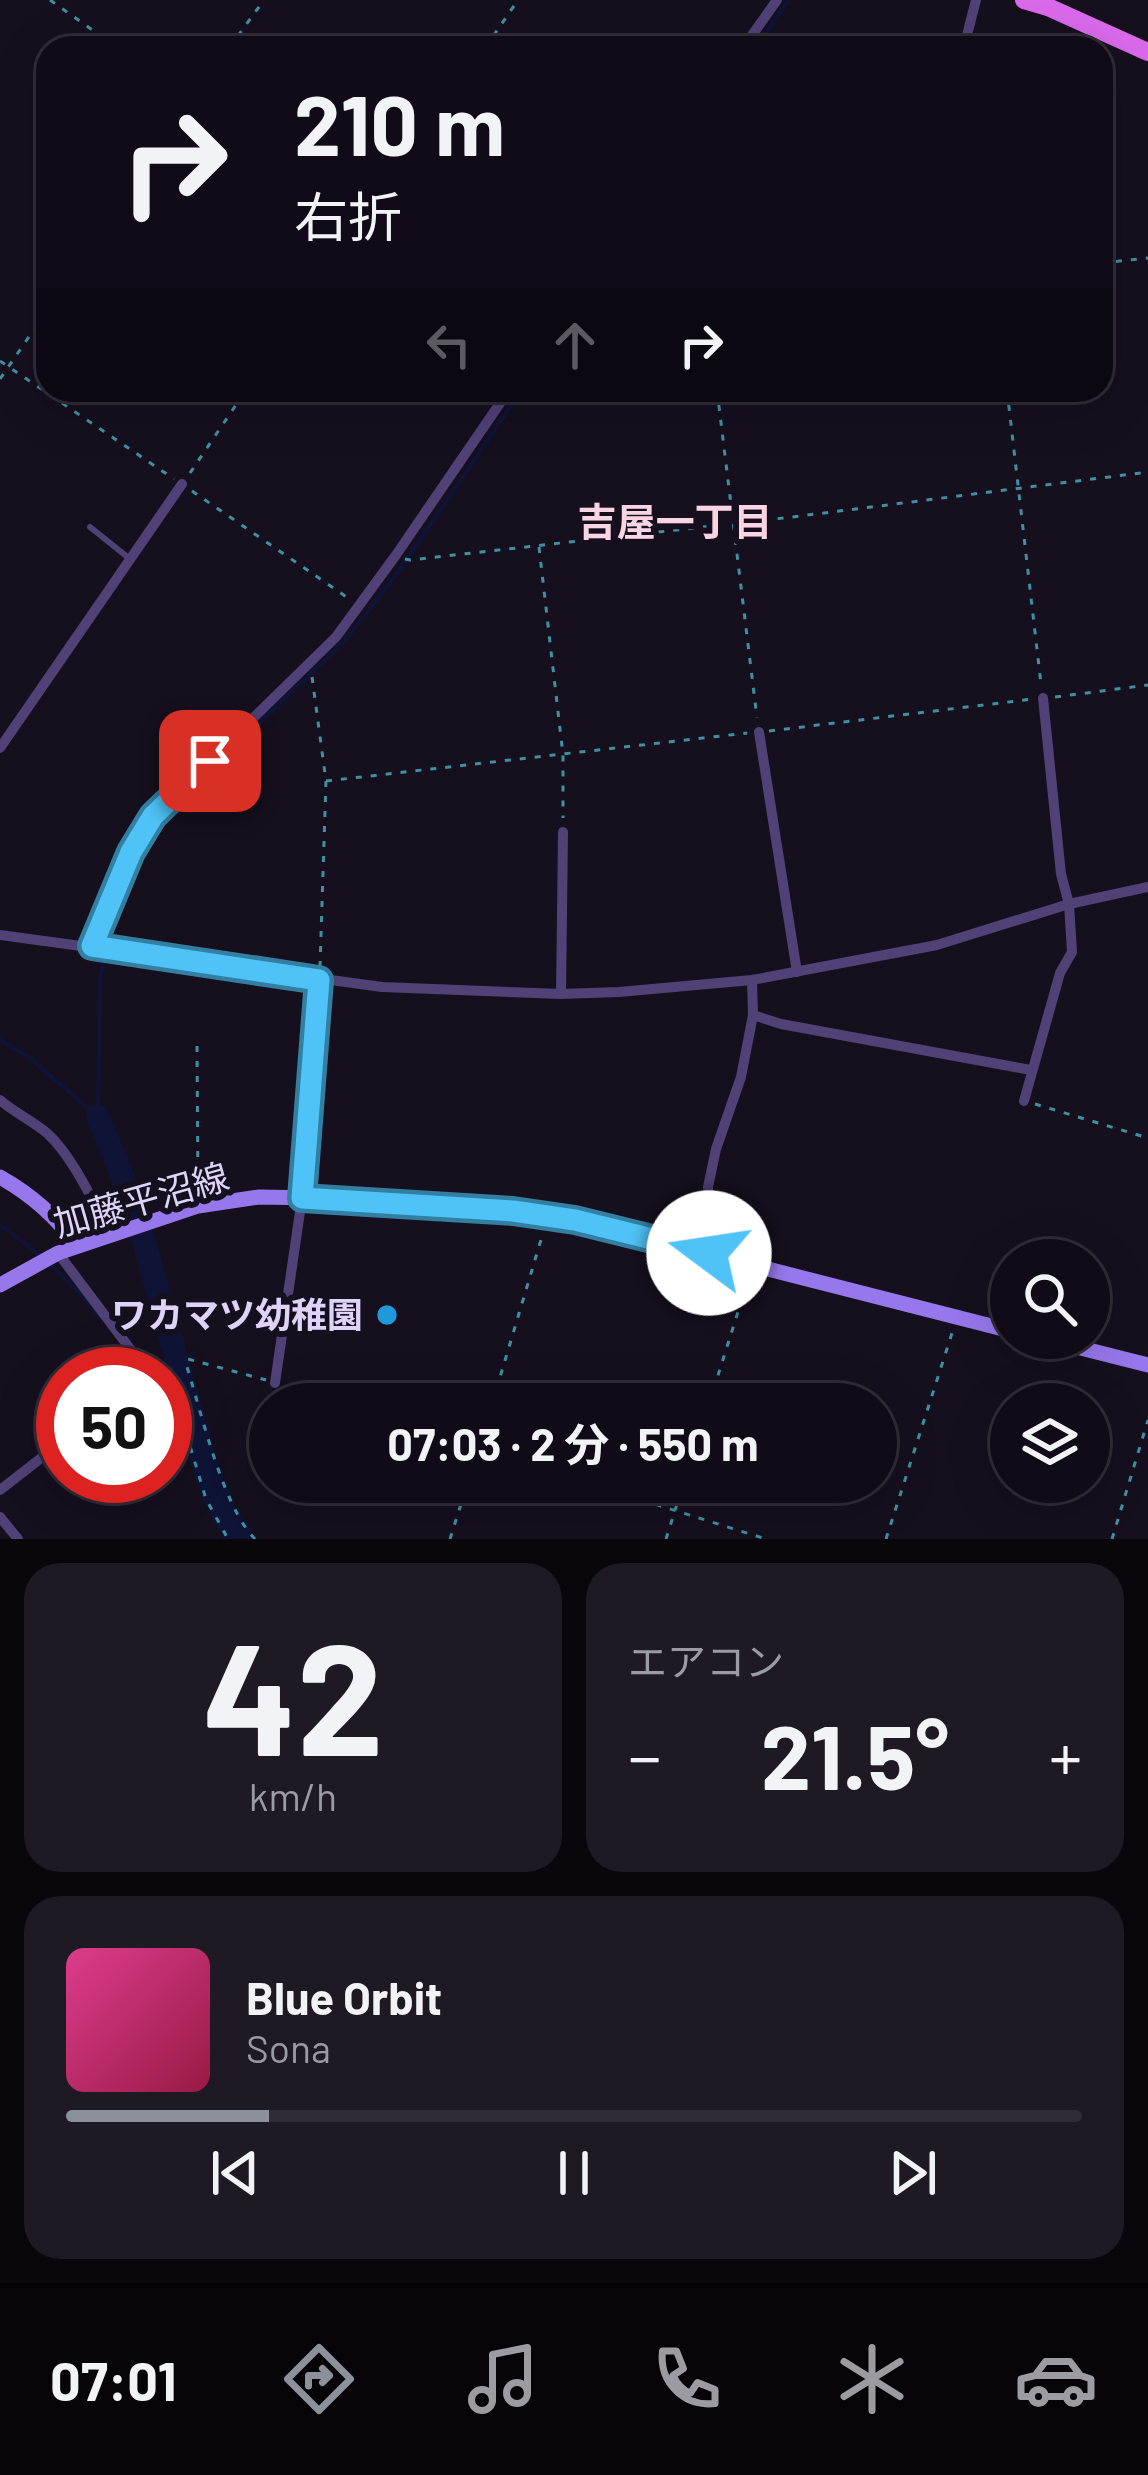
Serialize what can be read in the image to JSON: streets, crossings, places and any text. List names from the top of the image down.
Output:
{
  "streets": {
    "main road": ["加藤平沼線"]
  },
  "districts": ["吉屋一丁目"],
  "places": ["ワカマツ幼稚園"],
  "page": {
    "turn": ["210 m", "右折"],
    "limit": "50",
    "trip": "07:03 · 2 分 · 550 m",
    "tile": [
      ["42", "km/h"],
      "エアコン"
    ],
    "heat": ["−", "21.5°", "+"],
    "song": ["Blue Orbit", "Sona"],
    "tabs": "07:01"
  }
}
